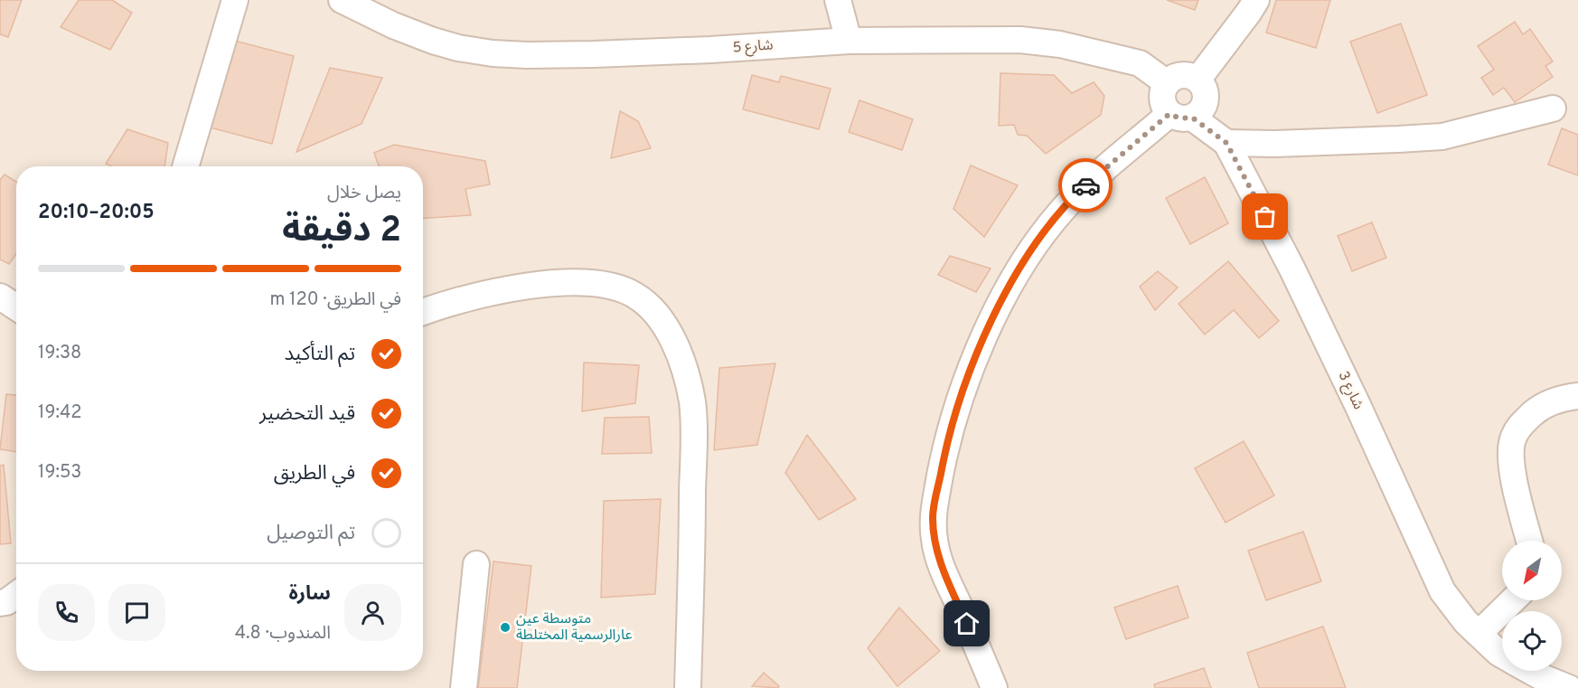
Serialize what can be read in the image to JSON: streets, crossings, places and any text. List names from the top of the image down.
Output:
{
  "streets": {
    "street": ["شارع 5", "شارع 3"]
  },
  "crossings": [
    ["شارع 5", "شارع 3"]
  ],
  "places": ["متوسطة عين عارالرسمية المختلطة"],
  "north": "bottom left",
  "page": {
    "heading": ["2 دقيقة", "يصل خلال", "20:05–20:10"],
    "panel": ["سارة", "المندوب · 4.8"],
    "bar": "في الطريق · 120 m",
    "list": [
      ["تم التأكيد", "19:38"],
      ["قيد التحضير", "19:42"],
      ["في الطريق", "19:53"],
      "تم التوصيل"
    ]
  }
}
